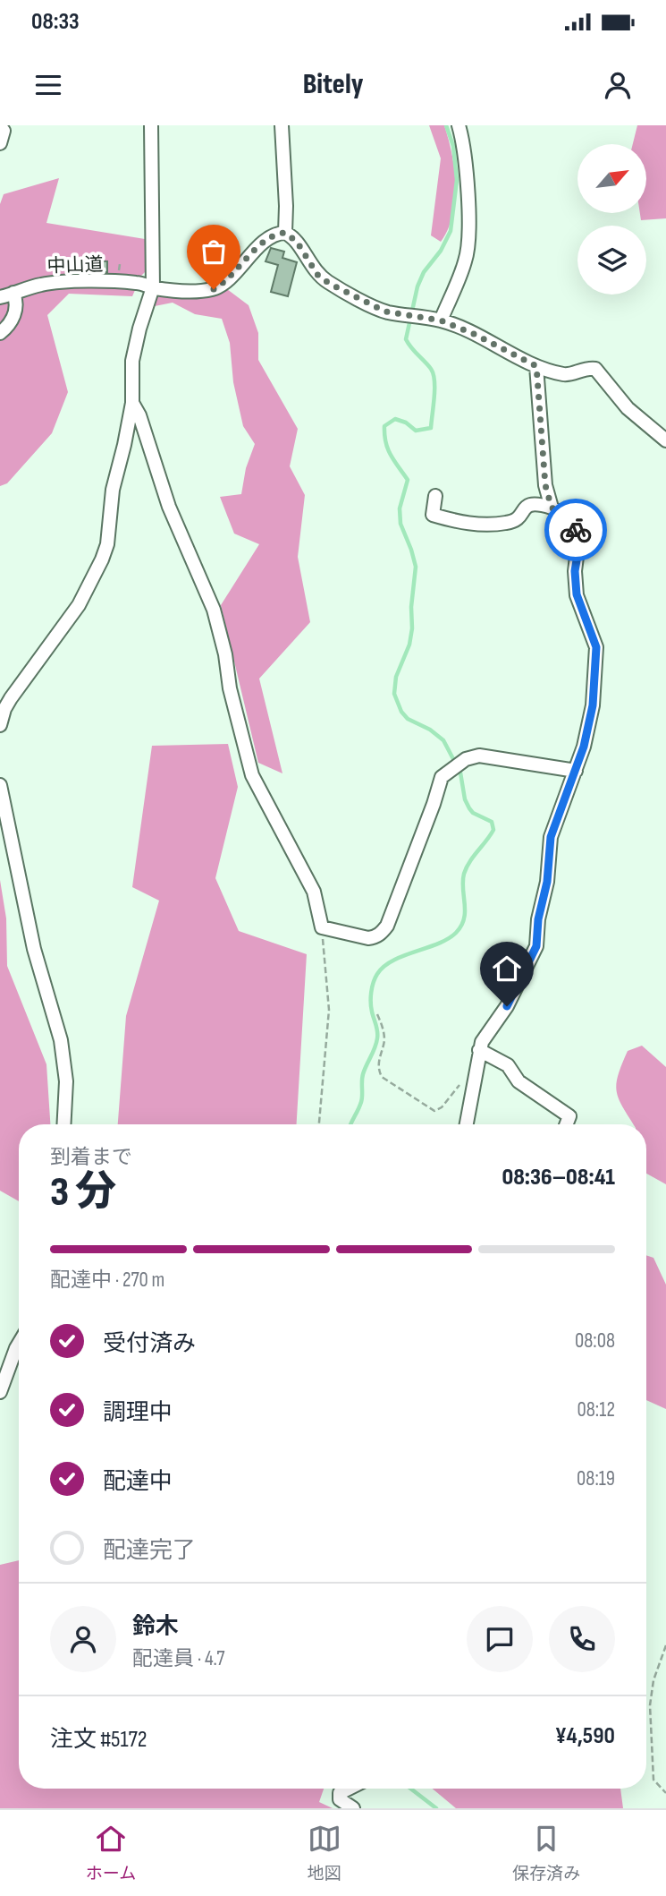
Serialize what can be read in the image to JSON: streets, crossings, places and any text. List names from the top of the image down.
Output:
{
  "streets": {
    "street": ["中山道"]
  },
  "north": "top right",
  "page": {
    "status": "08:33",
    "header": "Bitely",
    "heading": ["3 分", "到着まで", "08:36–08:41"],
    "panel": [
      "鈴木",
      "配達員 · 4.7",
      "注文 #5172",
      "¥4,590"
    ],
    "bar": "配達中 · 270 m",
    "list": [
      ["受付済み", "08:08"],
      ["調理中", "08:12"],
      ["配達中", "08:19"],
      "配達完了"
    ],
    "tabs": ["ホーム", "地図", "保存済み"]
  }
}
